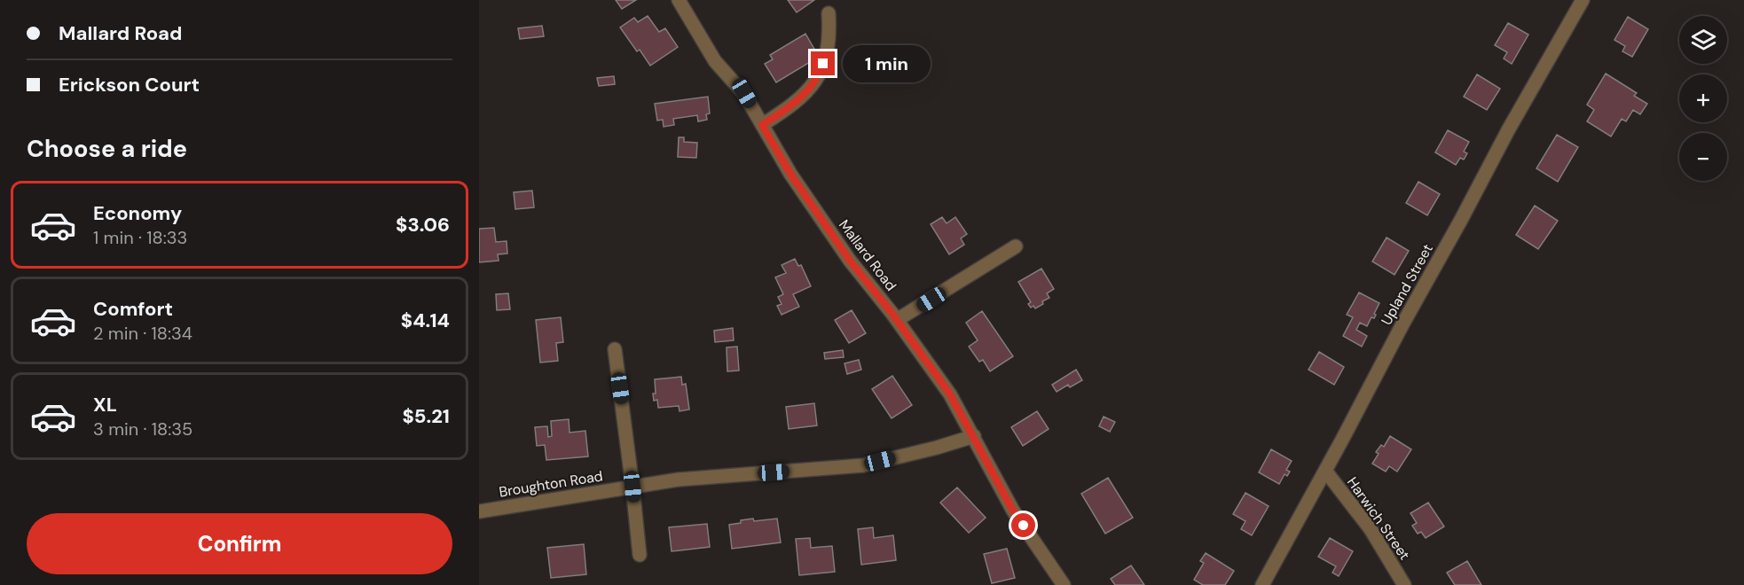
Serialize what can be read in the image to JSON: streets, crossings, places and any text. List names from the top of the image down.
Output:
{
  "streets": {
    "street": [
      "Mallard Road",
      "Upland Street",
      "Broughton Road",
      "Harwich Street"
    ]
  },
  "crossings": [
    ["Mallard Road", "Broughton Road"],
    ["Upland Street", "Harwich Street"]
  ],
  "page": {
    "banner": ["Mallard Road", "Erickson Court"],
    "map_buttons": ["+", "−"],
    "bubble": "1 min",
    "heading": "Choose a ride",
    "list": [
      {
        "name": "Economy",
        "note": "1 min · 18:33",
        "value": "$3.06"
      },
      {
        "name": "Comfort",
        "note": "2 min · 18:34",
        "value": "$4.14"
      },
      {
        "name": "XL",
        "note": "3 min · 18:35",
        "value": "$5.21"
      }
    ],
    "buttons": "Confirm"
  }
}
